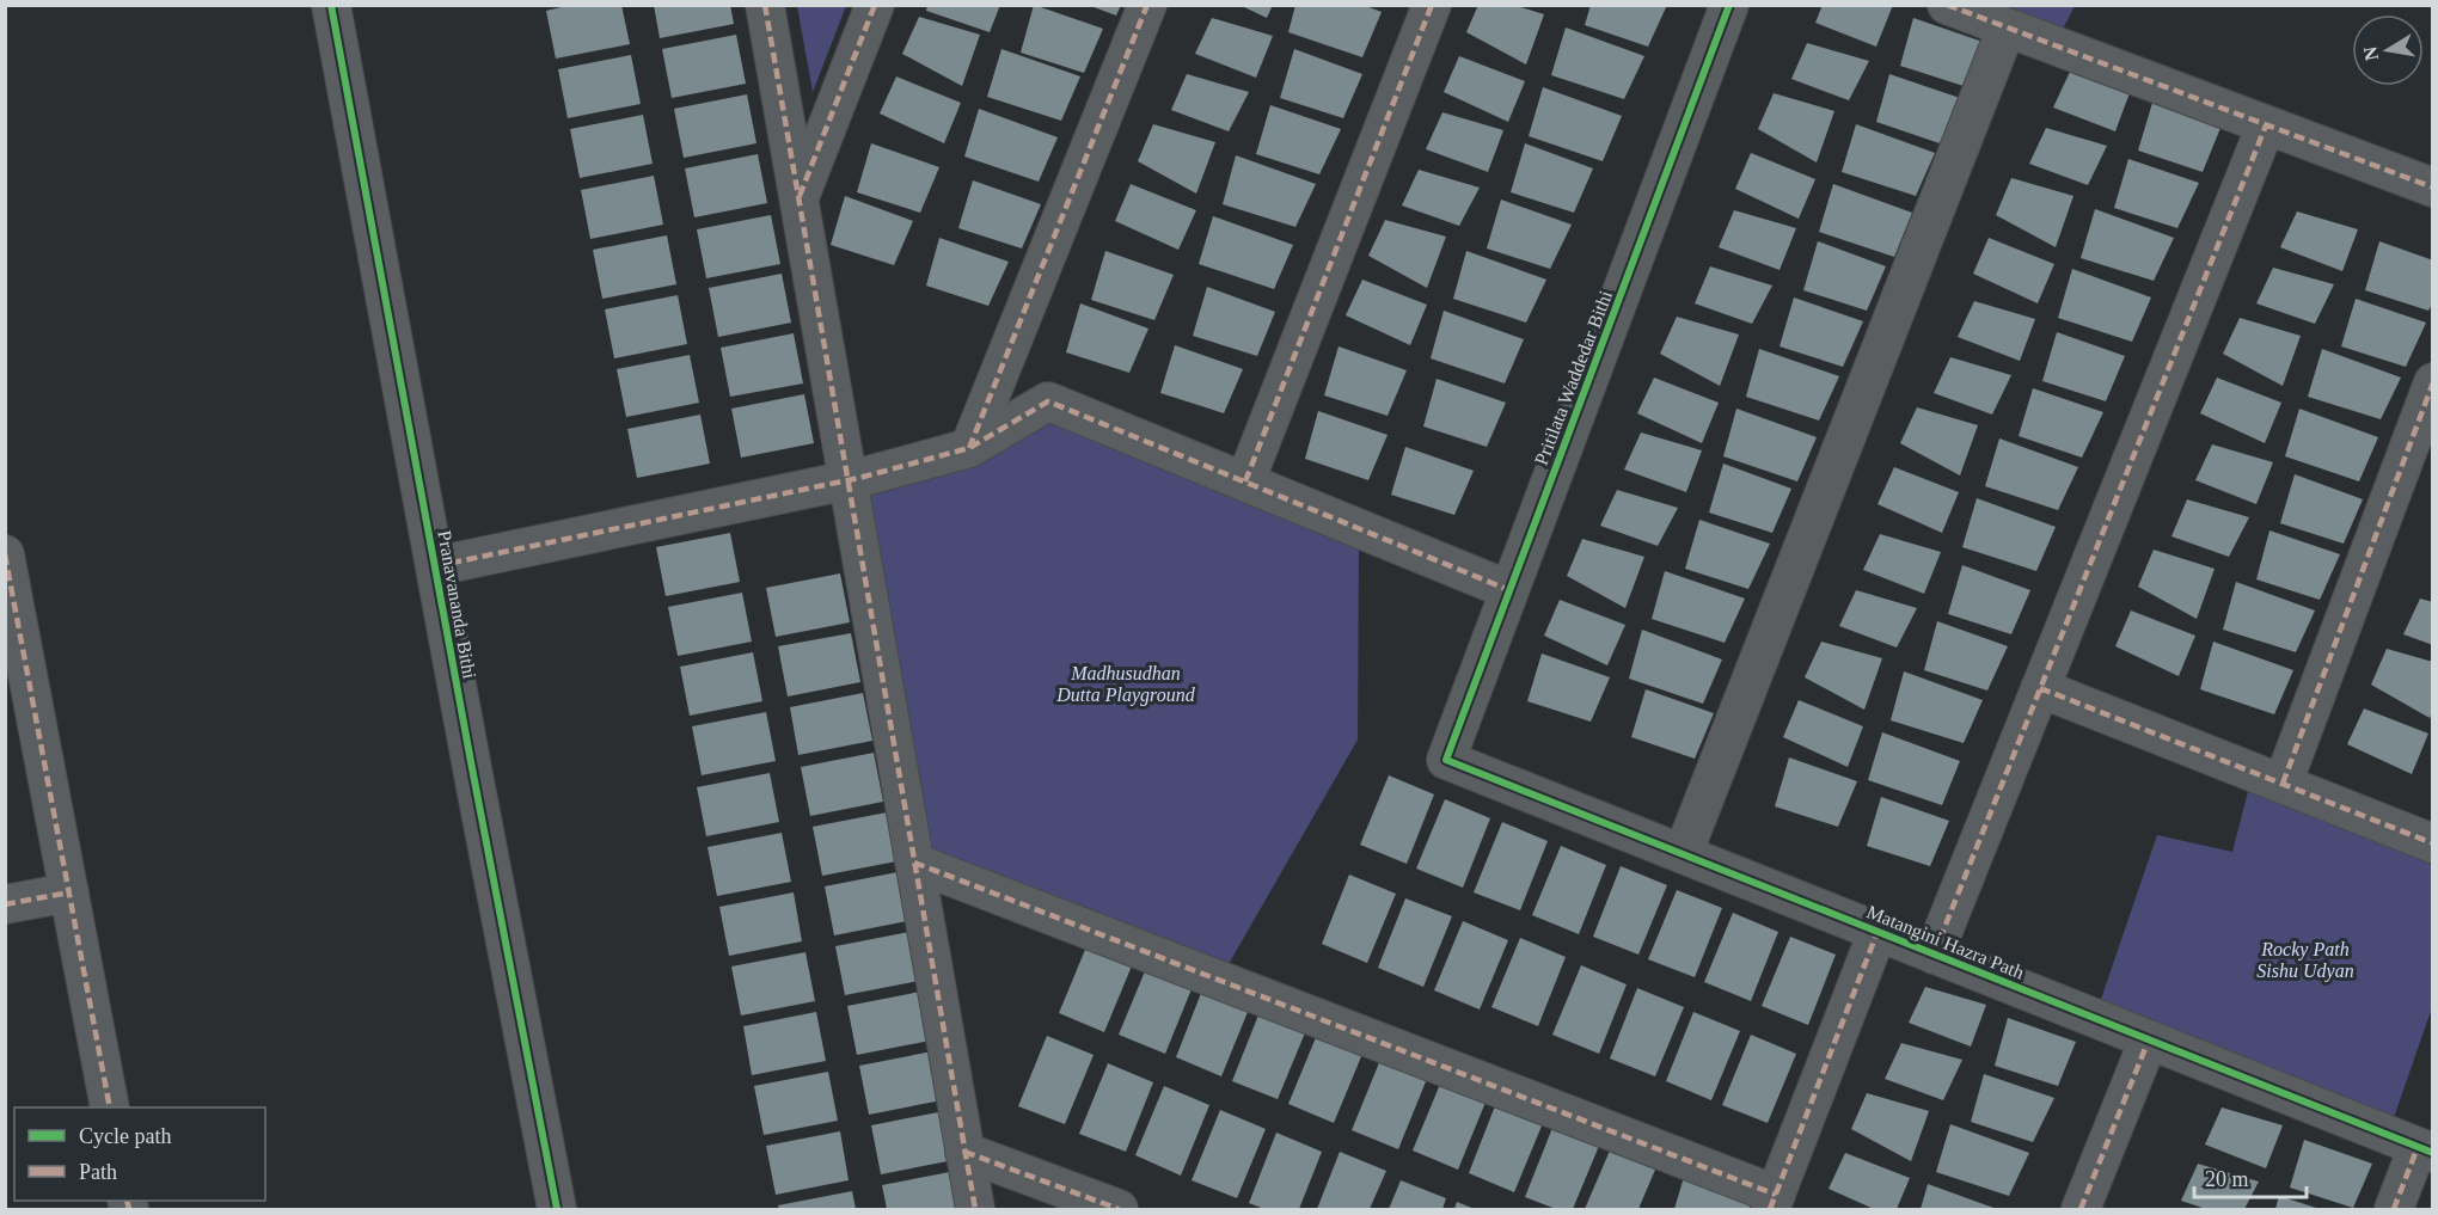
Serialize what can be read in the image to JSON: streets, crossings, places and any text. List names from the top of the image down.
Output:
{
  "streets": {
    "street": ["Pritilata Waddedar Bithi", "Pranavananda Bithi", "Matangini Hazra Path"]
  },
  "crossings": [
    ["Pritilata Waddedar Bithi", "Matangini Hazra Path"]
  ],
  "parks": ["Madhusudhan Dutta Playground", "Rocky Path Sishu Udyan"],
  "legend": ["Cycle path", "Path"],
  "scale_bar": "20 m",
  "north": "left"
}
